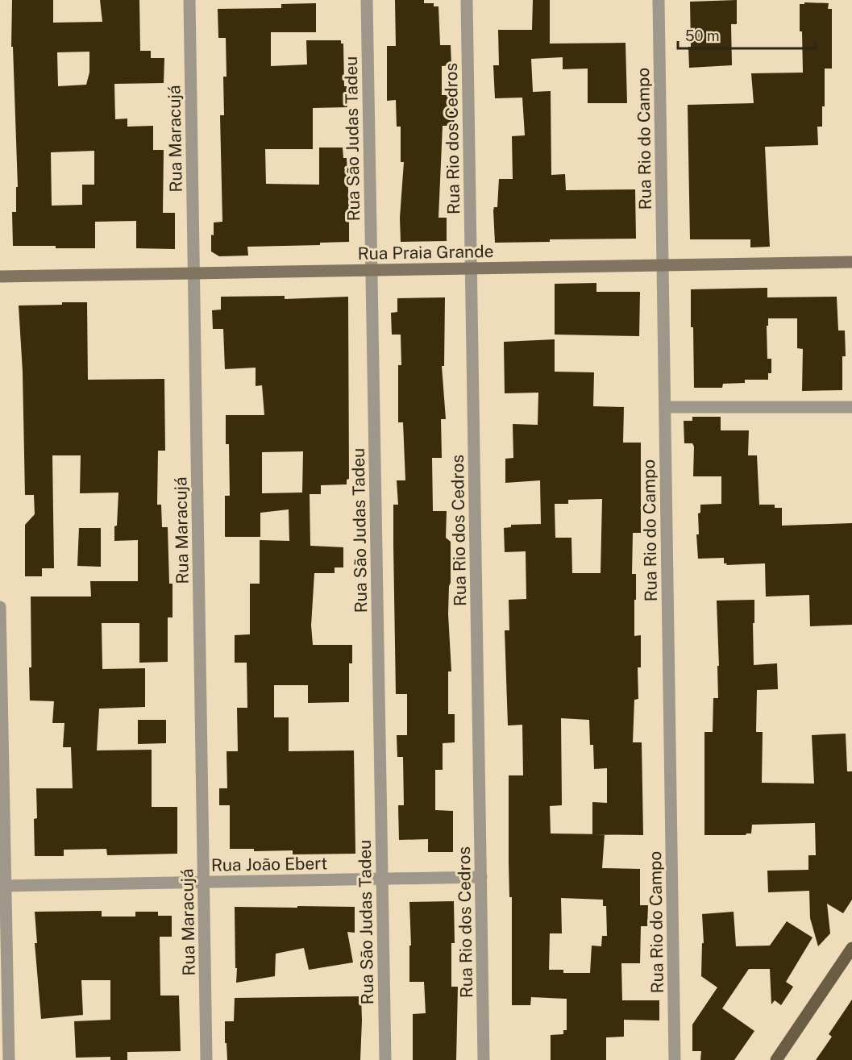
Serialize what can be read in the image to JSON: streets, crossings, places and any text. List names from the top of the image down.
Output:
{
  "streets": {
    "street": [
      "Rua Maracujá",
      "Rua São Judas Tadeu",
      "Rua Rio dos Cedros",
      "Rua Rio do Campo",
      "Rua Praia Grande",
      "Rua João Ebert"
    ]
  },
  "crossings": [
    ["Rua Maracujá", "Rua Praia Grande"],
    ["Rua Maracujá", "Rua João Ebert"],
    ["Rua São Judas Tadeu", "Rua Praia Grande"],
    ["Rua São Judas Tadeu", "Rua João Ebert"],
    ["Rua Rio dos Cedros", "Rua Praia Grande"],
    ["Rua Rio dos Cedros", "Rua João Ebert"],
    ["Rua Rio do Campo", "Rua Praia Grande"]
  ],
  "scale_bar": "50 m"
}
